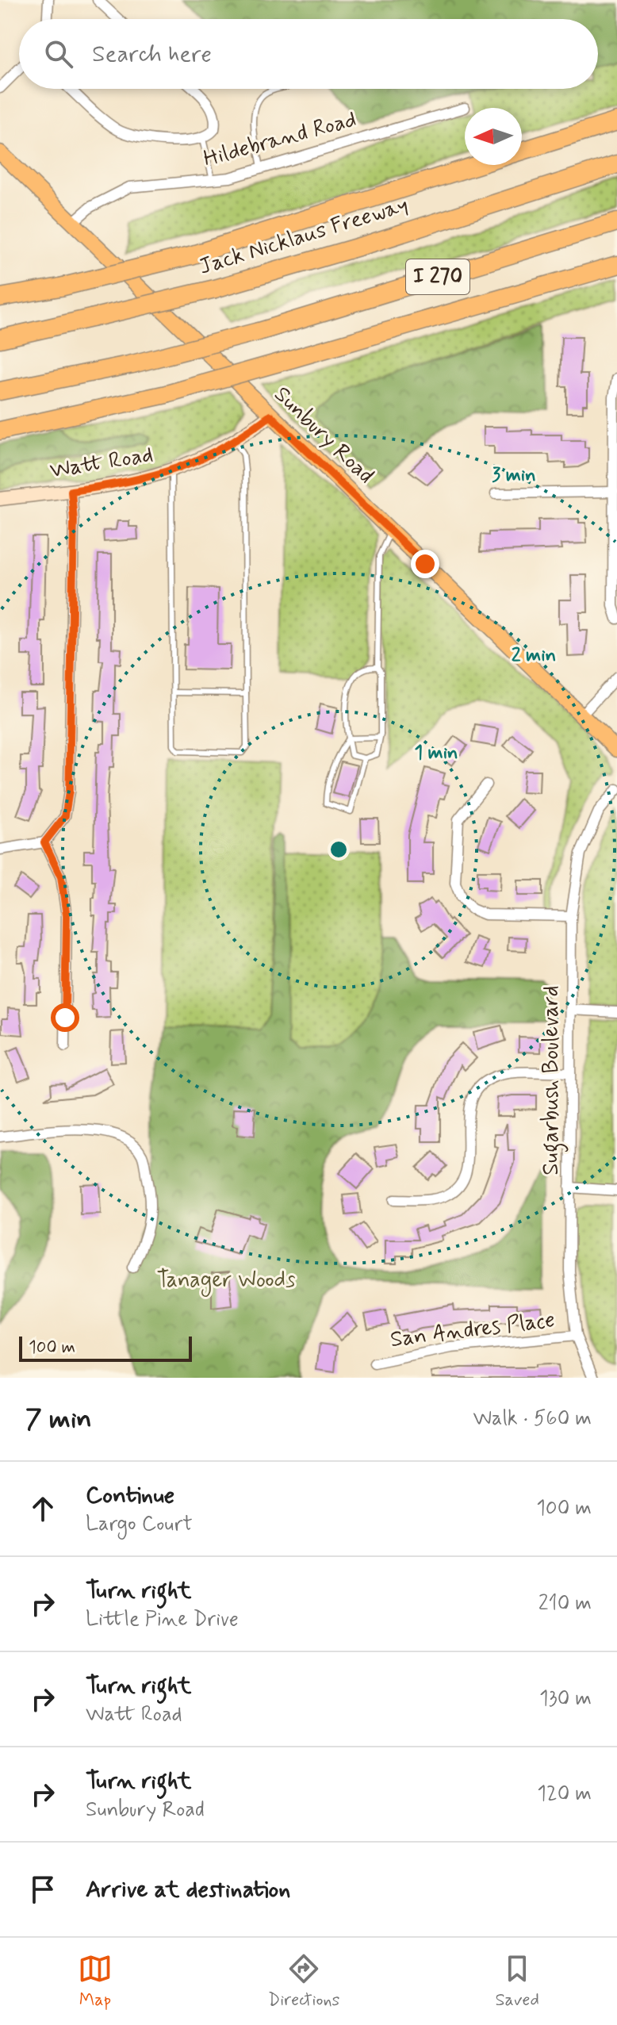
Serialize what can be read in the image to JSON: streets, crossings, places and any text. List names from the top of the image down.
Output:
{
  "streets": {
    "highway": ["Jack Nicklaus Freeway", "I 270"],
    "main road": ["Sunbury Road"],
    "street": [
      "Hildebrand Road",
      "Watt Road",
      "Sugarbush Boulevard",
      "San Andres Place"
    ]
  },
  "crossings": [
    ["Hildebrand Road", "Sunbury Road"],
    ["Sunbury Road", "Watt Road"],
    ["Sugarbush Boulevard", "San Andres Place"]
  ],
  "parks": ["Tanager Woods"],
  "scale_bar": "100 m",
  "north": "left",
  "page": {
    "search": "Search here",
    "scale": "100 m",
    "heading": ["7 min", "Walk · 560 m"],
    "list": [
      ["Continue", "Largo Court", "100 m"],
      ["Turn right", "Little Pine Drive", "210 m"],
      ["Turn right", "Watt Road", "130 m"],
      ["Turn right", "Sunbury Road", "120 m"],
      "Arrive at destination"
    ],
    "nav": ["Map", "Directions", "Saved"]
  },
  "rings": ["3 min", "2 min", "1 min"]
}
